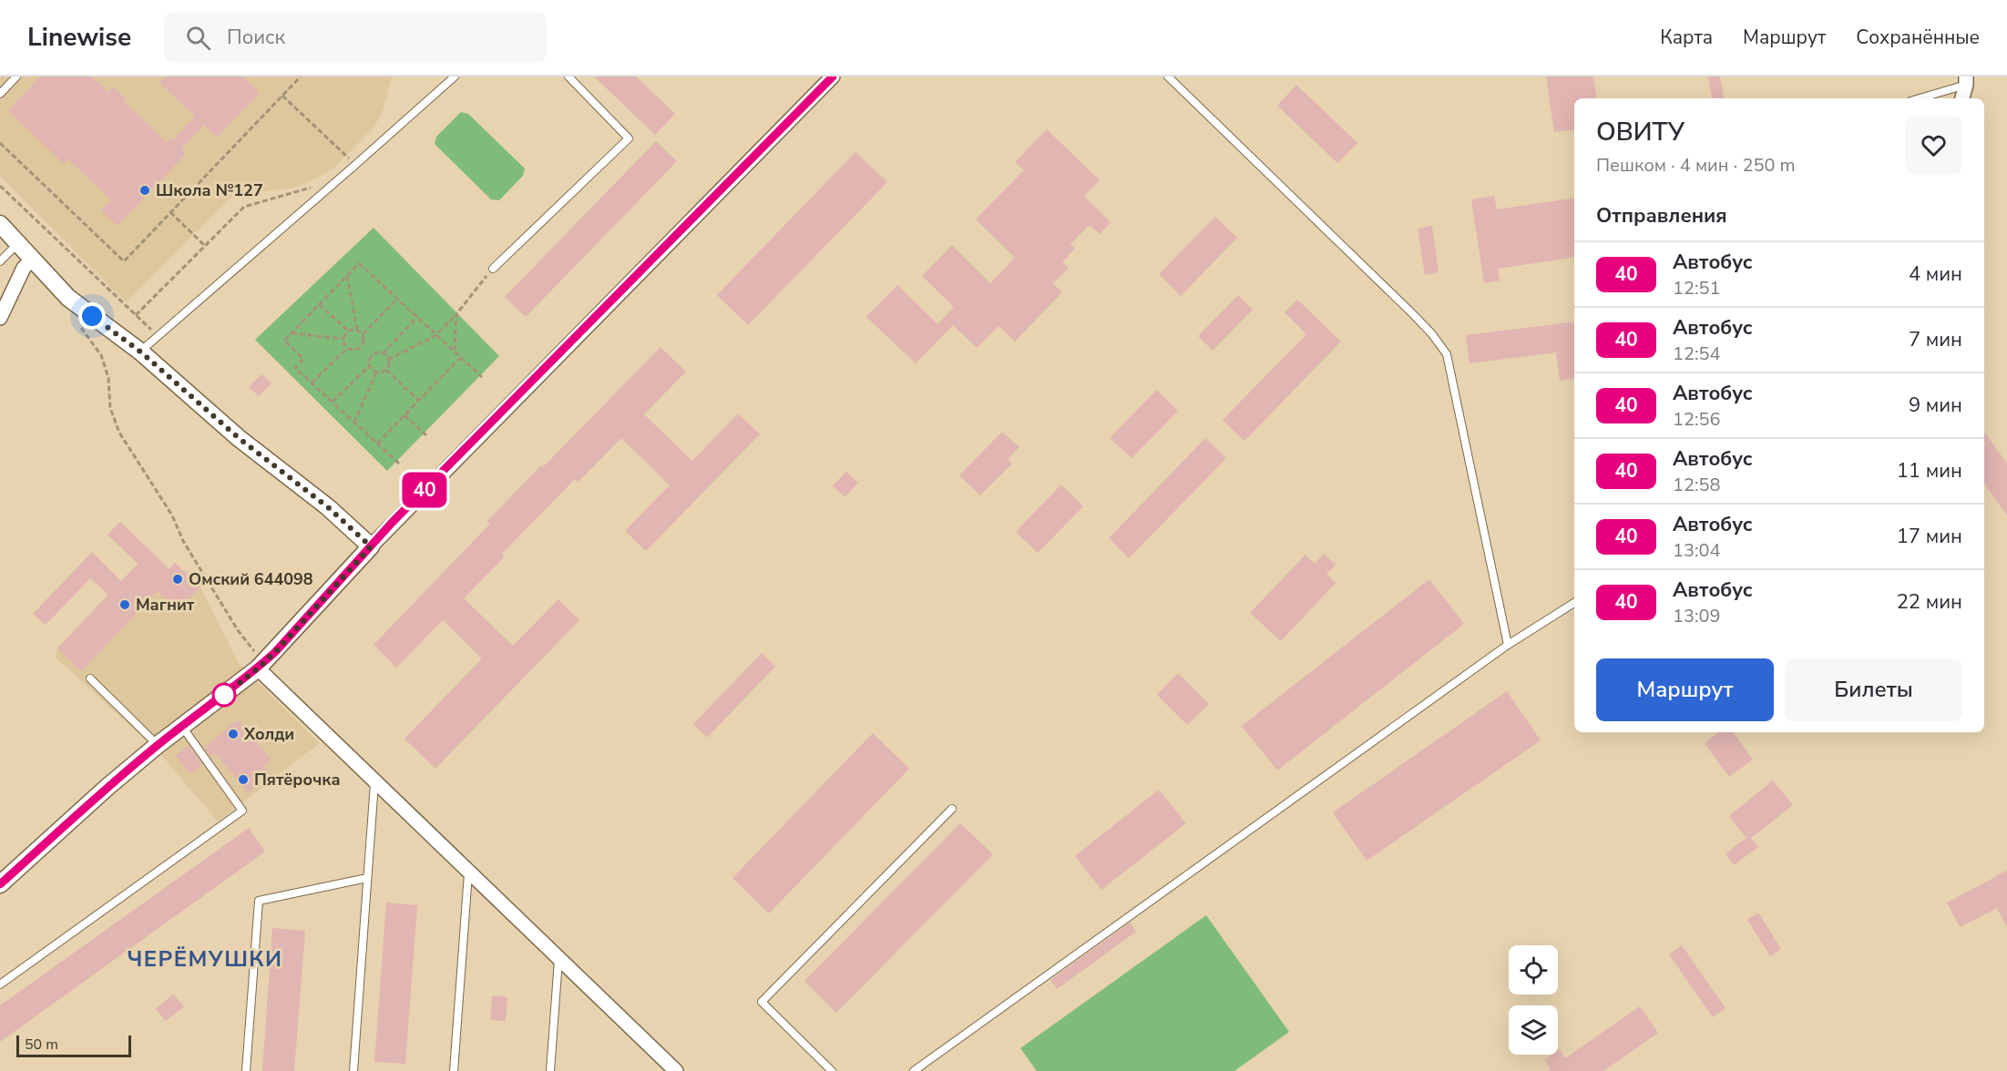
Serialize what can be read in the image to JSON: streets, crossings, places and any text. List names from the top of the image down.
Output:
{
  "districts": ["ЧЕРЁМУШКИ"],
  "places": [
    "Школа №127",
    "Омский 644098",
    "Магнит",
    "Холди",
    "Пятёрочка"
  ],
  "lines": ["bus line 40"],
  "scale_bar": "50 m",
  "page": {
    "header": "Linewise",
    "search": "Поиск",
    "nav": ["Карта", "Маршрут", "Сохранённые"],
    "on_map": "40",
    "heading": [
      ["ОВИТУ", "Пешком · 4 мин · 250 m"],
      "Отправления"
    ],
    "list": [
      {
        "mark": "40",
        "name": "Автобус",
        "note": "12:51",
        "value": "4 мин"
      },
      {
        "mark": "40",
        "name": "Автобус",
        "note": "12:54",
        "value": "7 мин"
      },
      {
        "mark": "40",
        "name": "Автобус",
        "note": "12:56",
        "value": "9 мин"
      },
      {
        "mark": "40",
        "name": "Автобус",
        "note": "12:58",
        "value": "11 мин"
      },
      {
        "mark": "40",
        "name": "Автобус",
        "note": "13:04",
        "value": "17 мин"
      },
      {
        "mark": "40",
        "name": "Автобус",
        "note": "13:09",
        "value": "22 мин"
      }
    ],
    "buttons": ["Маршрут", "Билеты"],
    "scale": "50 m"
  }
}
